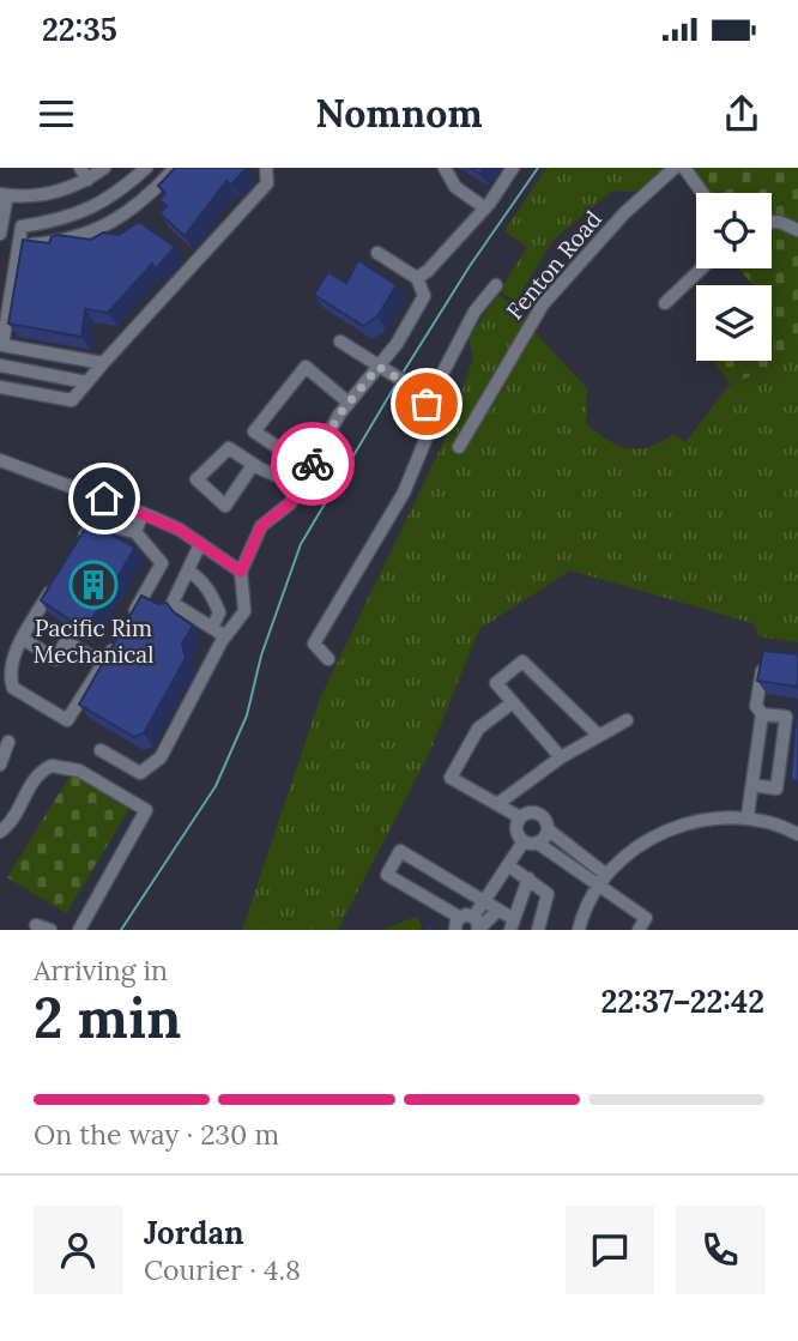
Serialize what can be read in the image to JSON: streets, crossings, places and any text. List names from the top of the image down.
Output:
{
  "streets": {
    "street": ["Fenton Road"]
  },
  "places": {
    "building": ["Pacific Rim Mechanical"]
  },
  "page": {
    "status": "22:35",
    "header": "Nomnom",
    "heading": ["2 min", "Arriving in", "22:37–22:42"],
    "panel": ["Jordan", "Courier · 4.8"],
    "bar": "On the way · 230 m"
  }
}
